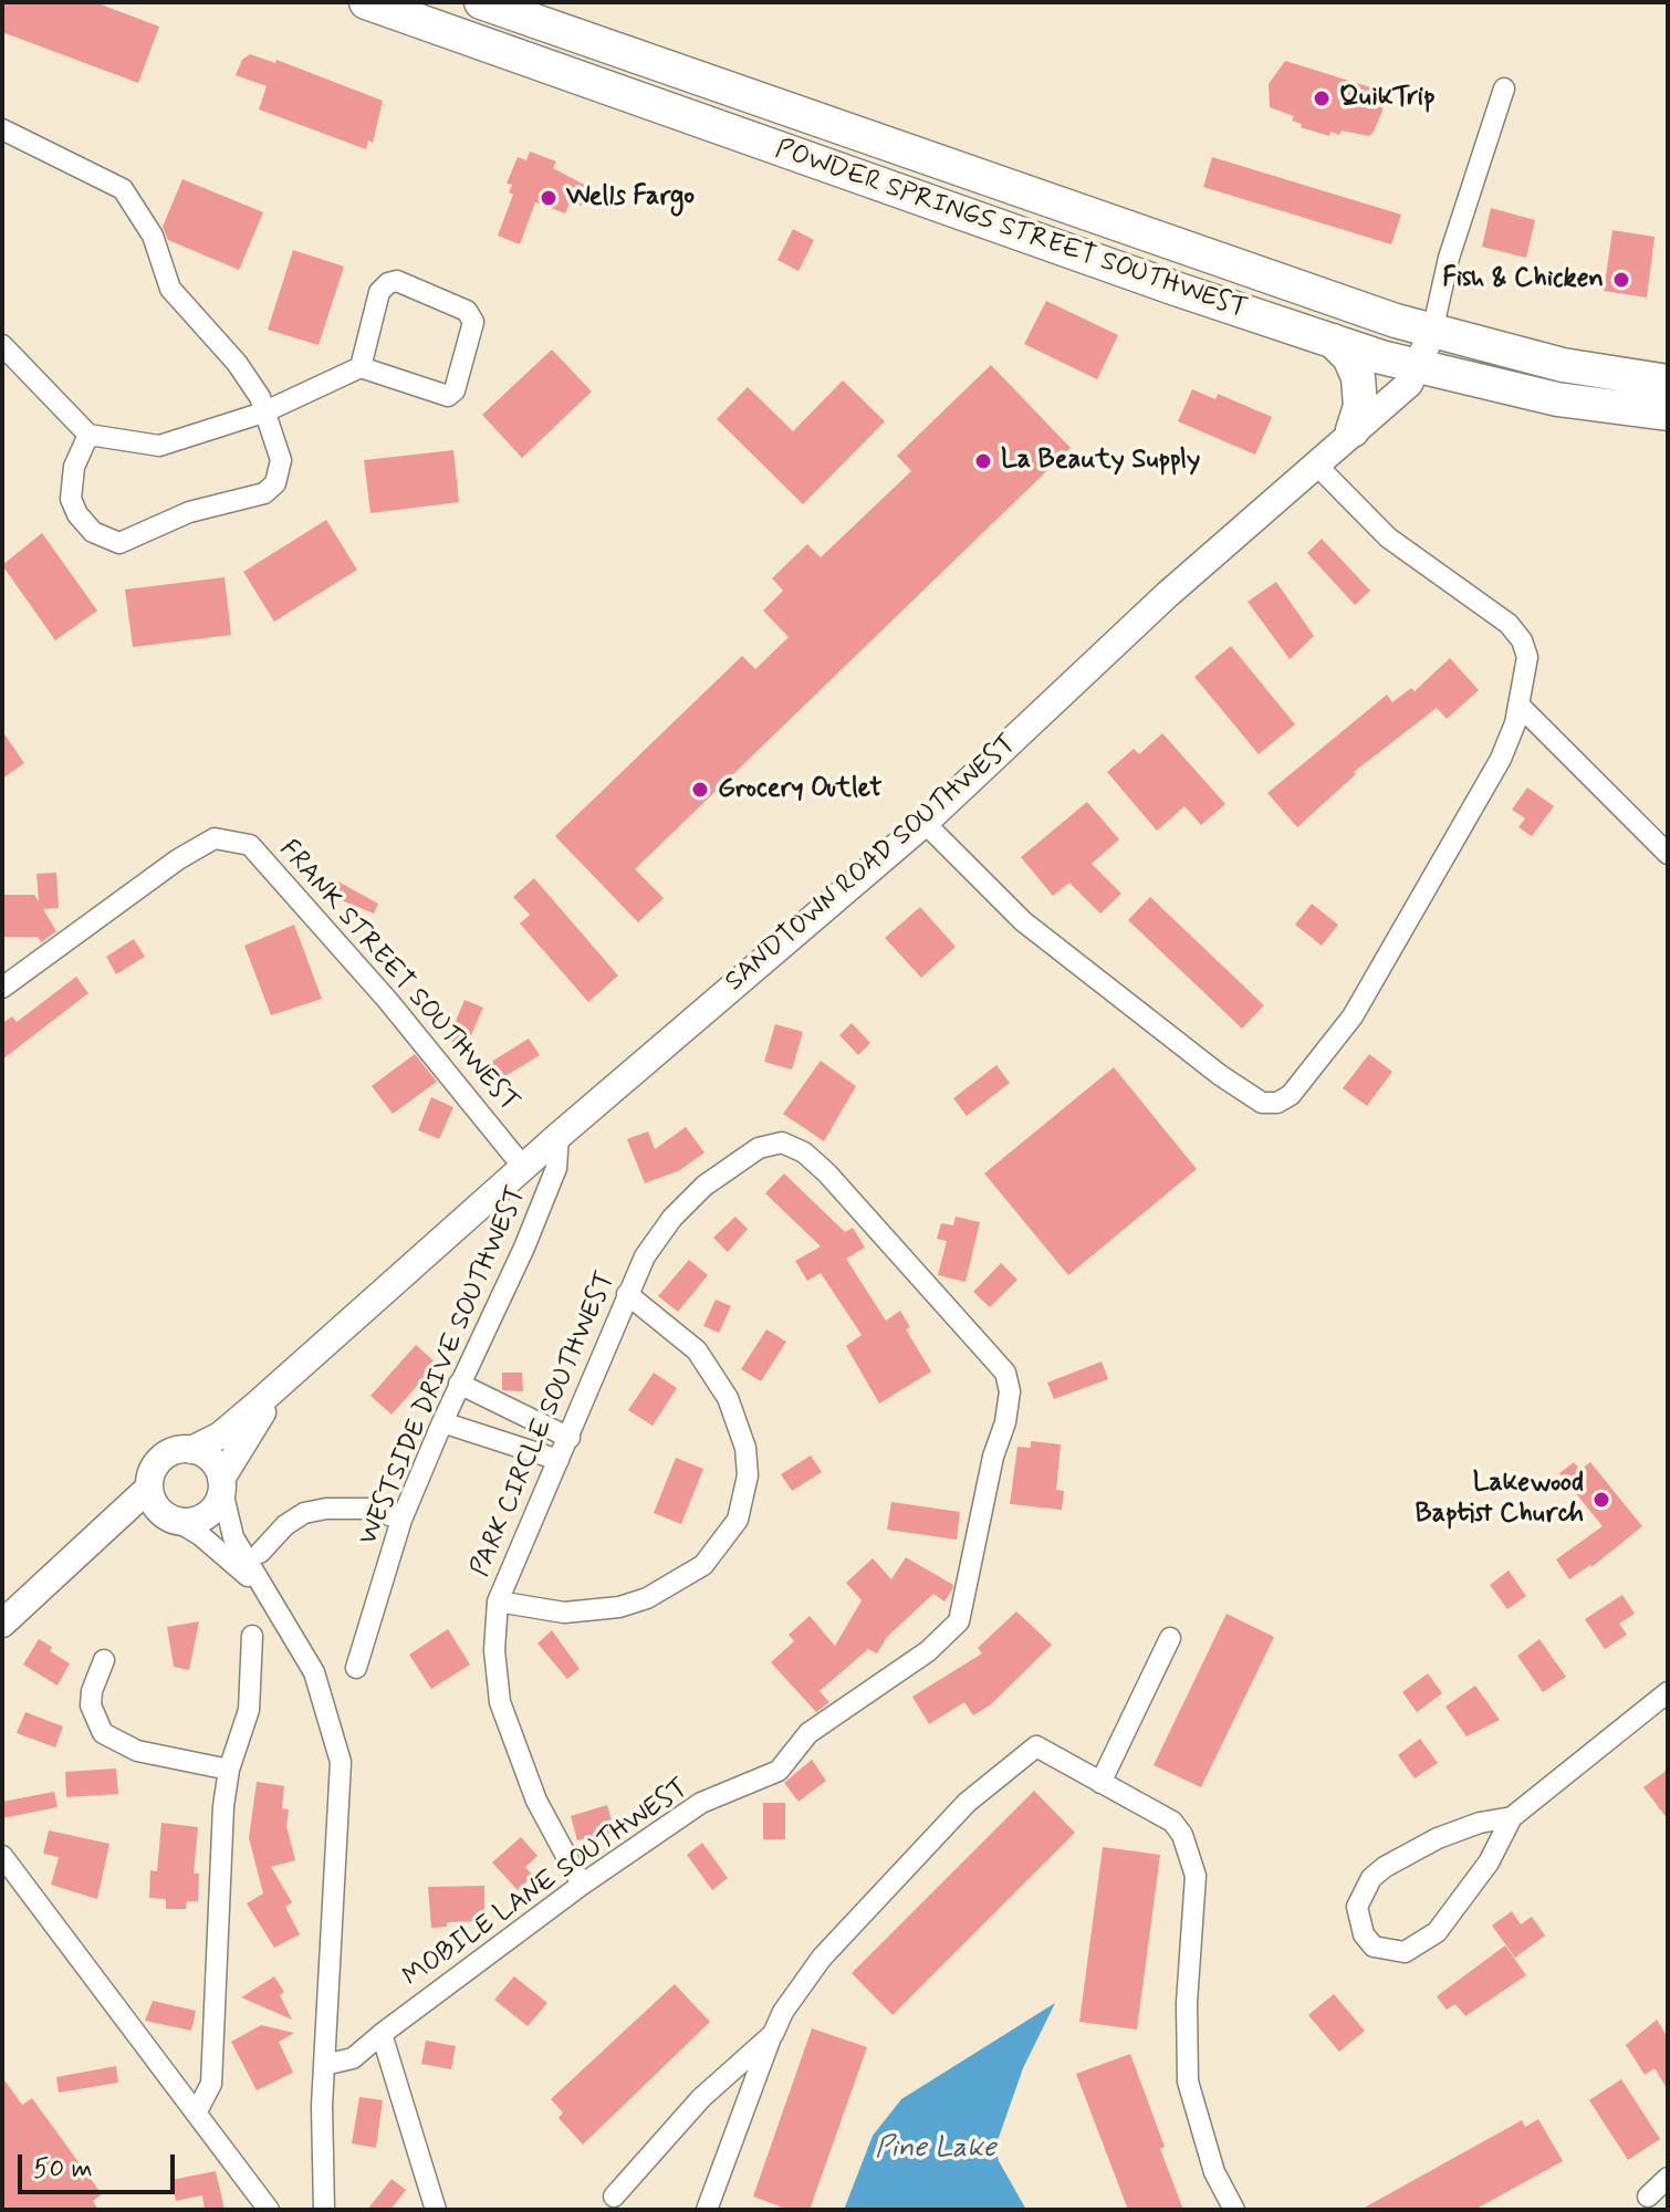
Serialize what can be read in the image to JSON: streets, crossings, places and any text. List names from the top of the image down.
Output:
{
  "streets": {
    "main road": ["POWDER SPRINGS STREET SOUTHWEST"],
    "street": [
      "SANDTOWN ROAD SOUTHWEST",
      "FRANK STREET SOUTHWEST",
      "WESTSIDE DRIVE SOUTHWEST",
      "PARK CIRCLE SOUTHWEST",
      "MOBILE LANE SOUTHWEST"
    ]
  },
  "crossings": [
    ["POWDER SPRINGS STREET SOUTHWEST", "SANDTOWN ROAD SOUTHWEST"],
    ["SANDTOWN ROAD SOUTHWEST", "FRANK STREET SOUTHWEST"],
    ["SANDTOWN ROAD SOUTHWEST", "WESTSIDE DRIVE SOUTHWEST"],
    ["PARK CIRCLE SOUTHWEST", "MOBILE LANE SOUTHWEST"]
  ],
  "water": ["Pine Lake"],
  "places": [
    "QuikTrip",
    "Wells Fargo",
    "Fish & Chicken",
    "La Beauty Supply",
    "Grocery Outlet",
    "Lakewood Baptist Church"
  ],
  "scale_bar": "50 m"
}
